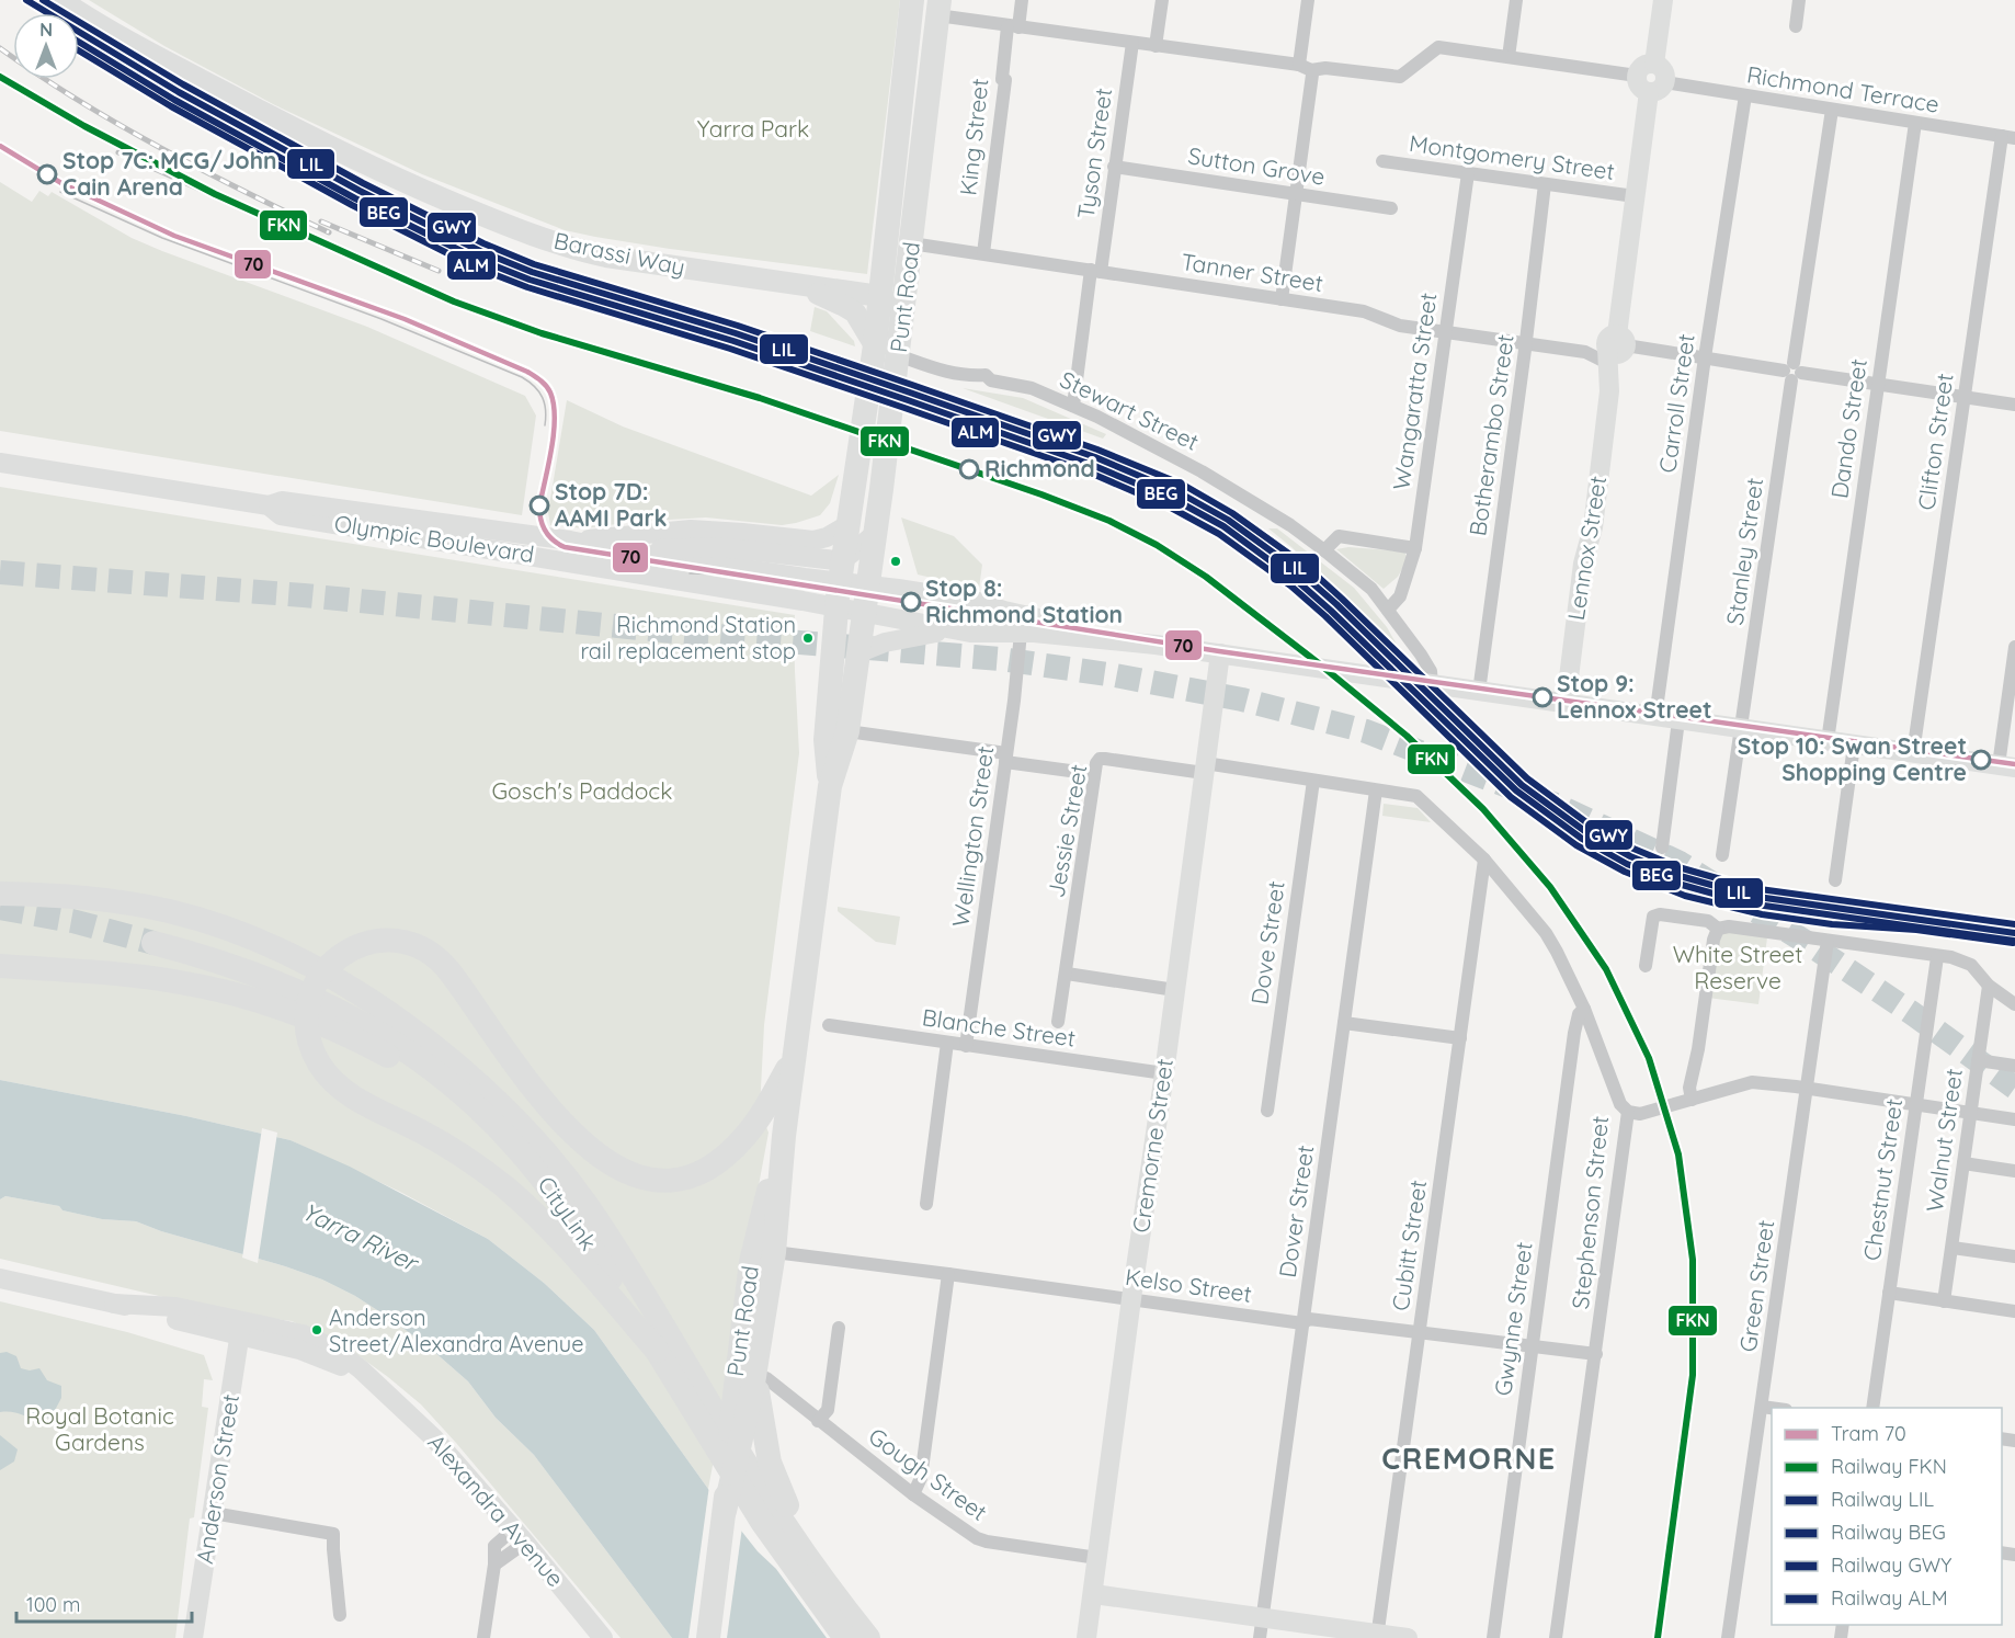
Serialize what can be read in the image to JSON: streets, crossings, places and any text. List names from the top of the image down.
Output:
{
  "streets": {
    "highway": ["Punt Road", "CityLink"],
    "main road": [
      "Barassi Way",
      "Olympic Boulevard",
      "Lennox Street",
      "Cremorne Street",
      "Anderson Street",
      "Alexandra Avenue"
    ],
    "street": [
      "Richmond Terrace",
      "King Street",
      "Tyson Street",
      "Montgomery Street",
      "Sutton Grove",
      "Tanner Street",
      "Wangaratta Street",
      "Carroll Street",
      "Stewart Street",
      "Dando Street",
      "Botherambo Street",
      "Clifton Street",
      "Stanley Street",
      "Jessie Street",
      "Wellington Street",
      "Dove Street",
      "Blanche Street",
      "Walnut Street",
      "Chestnut Street",
      "Dover Street",
      "Stephenson Street",
      "Cubitt Street",
      "Kelso Street",
      "Green Street",
      "Gwynne Street",
      "Gough Street"
    ]
  },
  "crossings": [
    ["Richmond Terrace", "Carroll Street"],
    ["Richmond Terrace", "Dando Street"],
    ["Richmond Terrace", "Clifton Street"],
    ["Richmond Terrace", "Lennox Street"],
    ["Richmond Terrace", "Stanley Street"],
    ["King Street", "Tanner Street"],
    ["Tyson Street", "Sutton Grove"],
    ["Tyson Street", "Tanner Street"],
    ["Tyson Street", "Stewart Street"],
    ["Montgomery Street", "Wangaratta Street"],
    ["Montgomery Street", "Botherambo Street"],
    ["Montgomery Street", "Lennox Street"],
    ["Barassi Way", "Punt Road"],
    ["Tanner Street", "Punt Road"],
    ["Tanner Street", "Wangaratta Street"],
    ["Tanner Street", "Botherambo Street"],
    ["Tanner Street", "Lennox Street"],
    ["Punt Road", "Stewart Street"],
    ["Punt Road", "Olympic Boulevard"],
    ["Punt Road", "Kelso Street"],
    ["Punt Road", "Gough Street"],
    ["Wangaratta Street", "Stewart Street"],
    ["Jessie Street", "Cremorne Street"],
    ["Jessie Street", "Stephenson Street"],
    ["Wellington Street", "Blanche Street"],
    ["Dove Street", "Stephenson Street"],
    ["Blanche Street", "Cremorne Street"],
    ["Cremorne Street", "Stephenson Street"],
    ["Cremorne Street", "Kelso Street"],
    ["Cremorne Street", "Gough Street"],
    ["Dover Street", "Stephenson Street"],
    ["Dover Street", "Kelso Street"],
    ["Stephenson Street", "Cubitt Street"],
    ["Stephenson Street", "Kelso Street"],
    ["Stephenson Street", "Gwynne Street"],
    ["Cubitt Street", "Kelso Street"],
    ["Kelso Street", "Gwynne Street"],
    ["Anderson Street", "Alexandra Avenue"]
  ],
  "districts": ["CREMORNE"],
  "water": ["Yarra River"],
  "parks": [
    "Yarra Park",
    "Gosch's Paddock",
    "White Street Reserve",
    "Royal Botanic Gardens"
  ],
  "places": [
    "Stop 7C: MCG/John Cain Arena",
    "Richmond",
    "Stop 7D: AAMI Park",
    "Stop 8: Richmond Station",
    "Richmond Station rail replacement stop",
    "Stop 9: Lennox Street",
    "Stop 10: Swan Street Shopping Centre",
    "Anderson Street/Alexandra Avenue"
  ],
  "lines": [
    "rail line LIL",
    "rail line GWY",
    "rail line BEG",
    "rail line ALM",
    "rail line FKN",
    "tram line 70"
  ],
  "legend": [
    "Tram 70",
    "Railway FKN",
    "Railway LIL",
    "Railway BEG",
    "Railway GWY",
    "Railway ALM"
  ],
  "scale_bar": "100 m",
  "north": "top"
}
